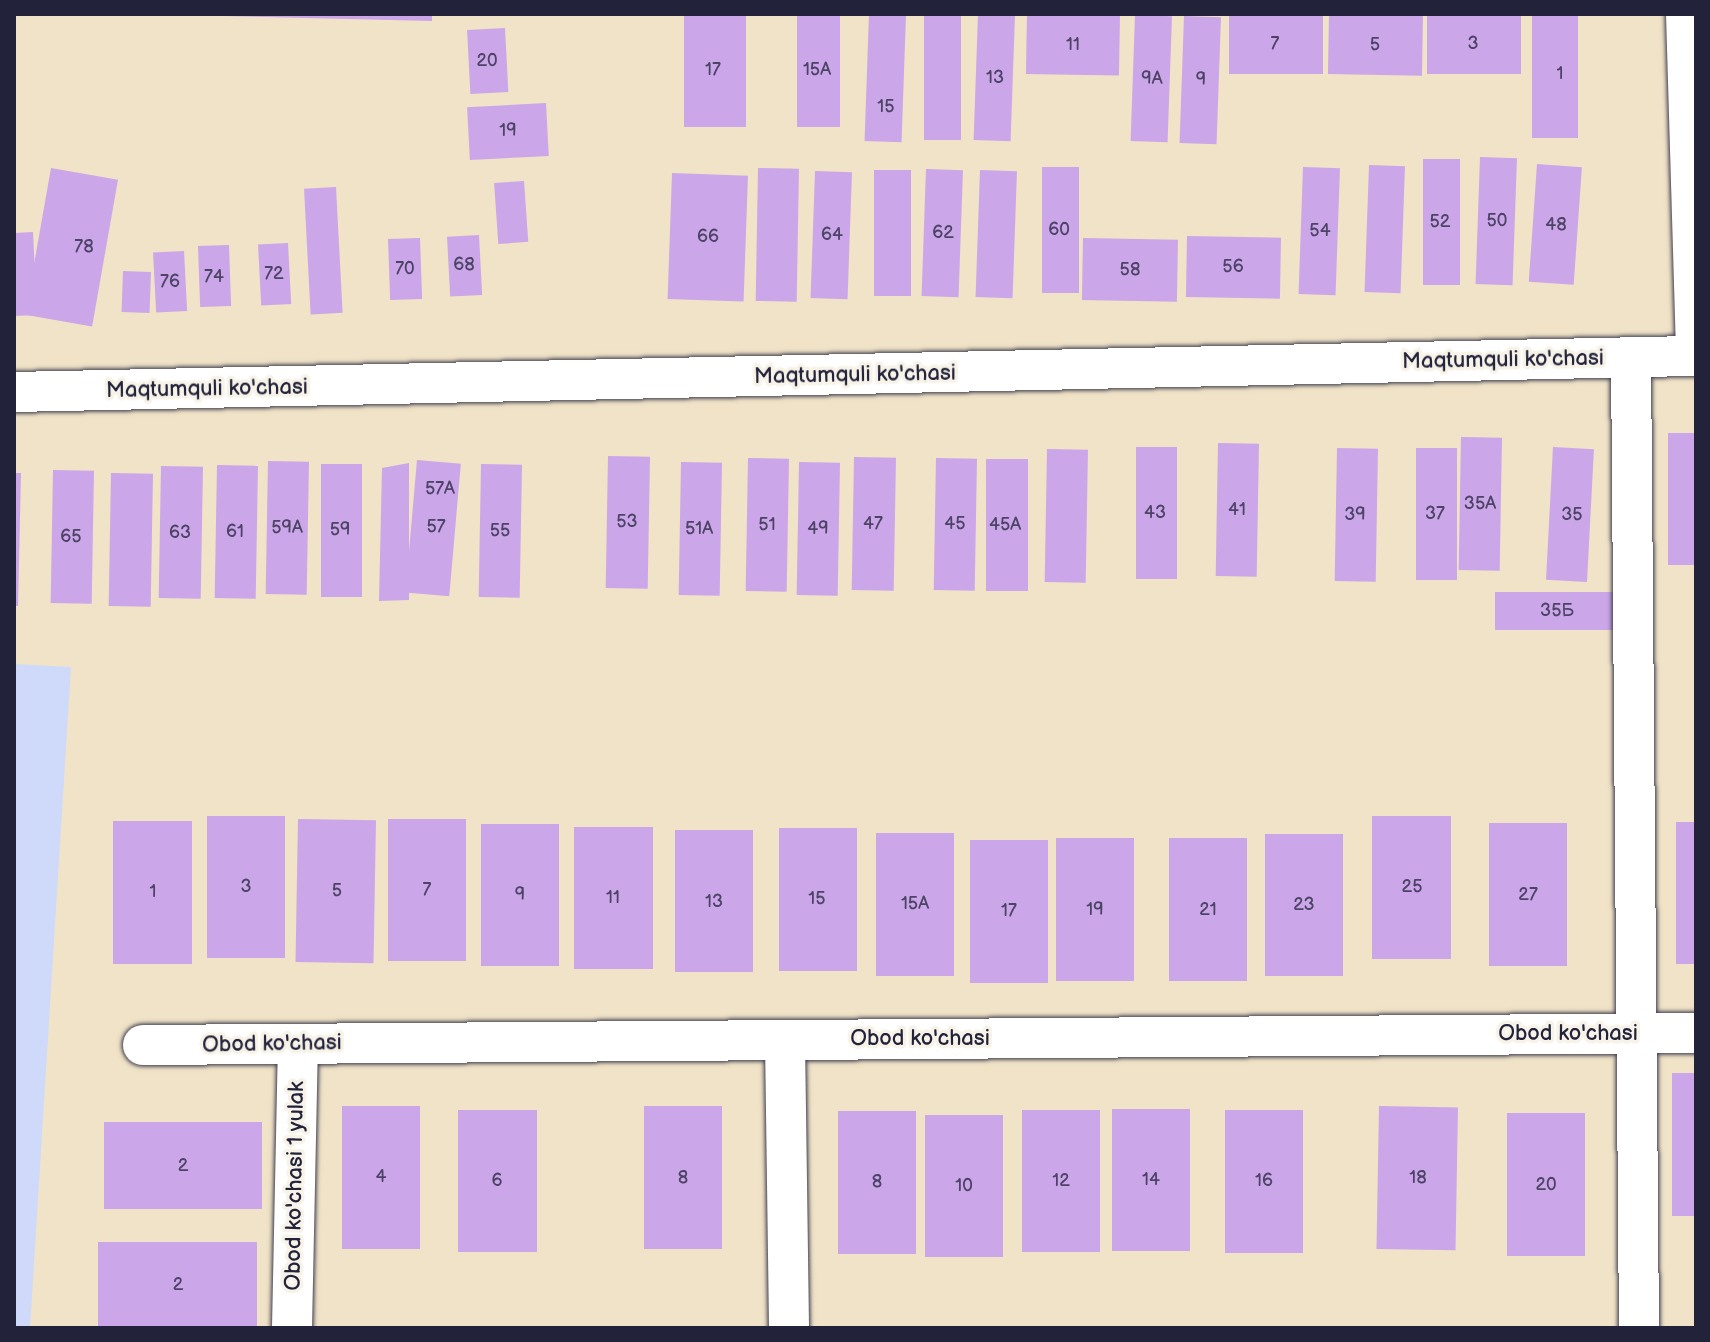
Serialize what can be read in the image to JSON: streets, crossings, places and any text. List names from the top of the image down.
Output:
{
  "streets": {
    "street": ["Maqtumquli ko'chasi", "Obod ko'chasi", "Obod ko'chasi 1 yulak"]
  },
  "crossings": [
    ["Obod ko'chasi", "Obod ko'chasi 1 yulak"]
  ],
  "house_numbers": [
    "7",
    "3",
    "11",
    "5",
    "20",
    "17",
    "15А",
    "1",
    "13",
    "9А",
    "9",
    "15",
    "19",
    "50",
    "52",
    "48",
    "60",
    "54",
    "62",
    "64",
    "66",
    "78",
    "68",
    "56",
    "70",
    "58",
    "72",
    "74",
    "76",
    "57А",
    "35А",
    "41",
    "43",
    "37",
    "39",
    "35",
    "53",
    "47",
    "45",
    "51",
    "45А",
    "57",
    "59А",
    "51А",
    "49",
    "59",
    "55",
    "61",
    "63",
    "65",
    "35Б",
    "3",
    "25",
    "7",
    "5",
    "1",
    "9",
    "27",
    "11",
    "15",
    "13",
    "15А",
    "23",
    "19",
    "21",
    "17",
    "2",
    "4",
    "8",
    "18",
    "14",
    "6",
    "12",
    "16",
    "8",
    "20",
    "10",
    "2"
  ]
}
